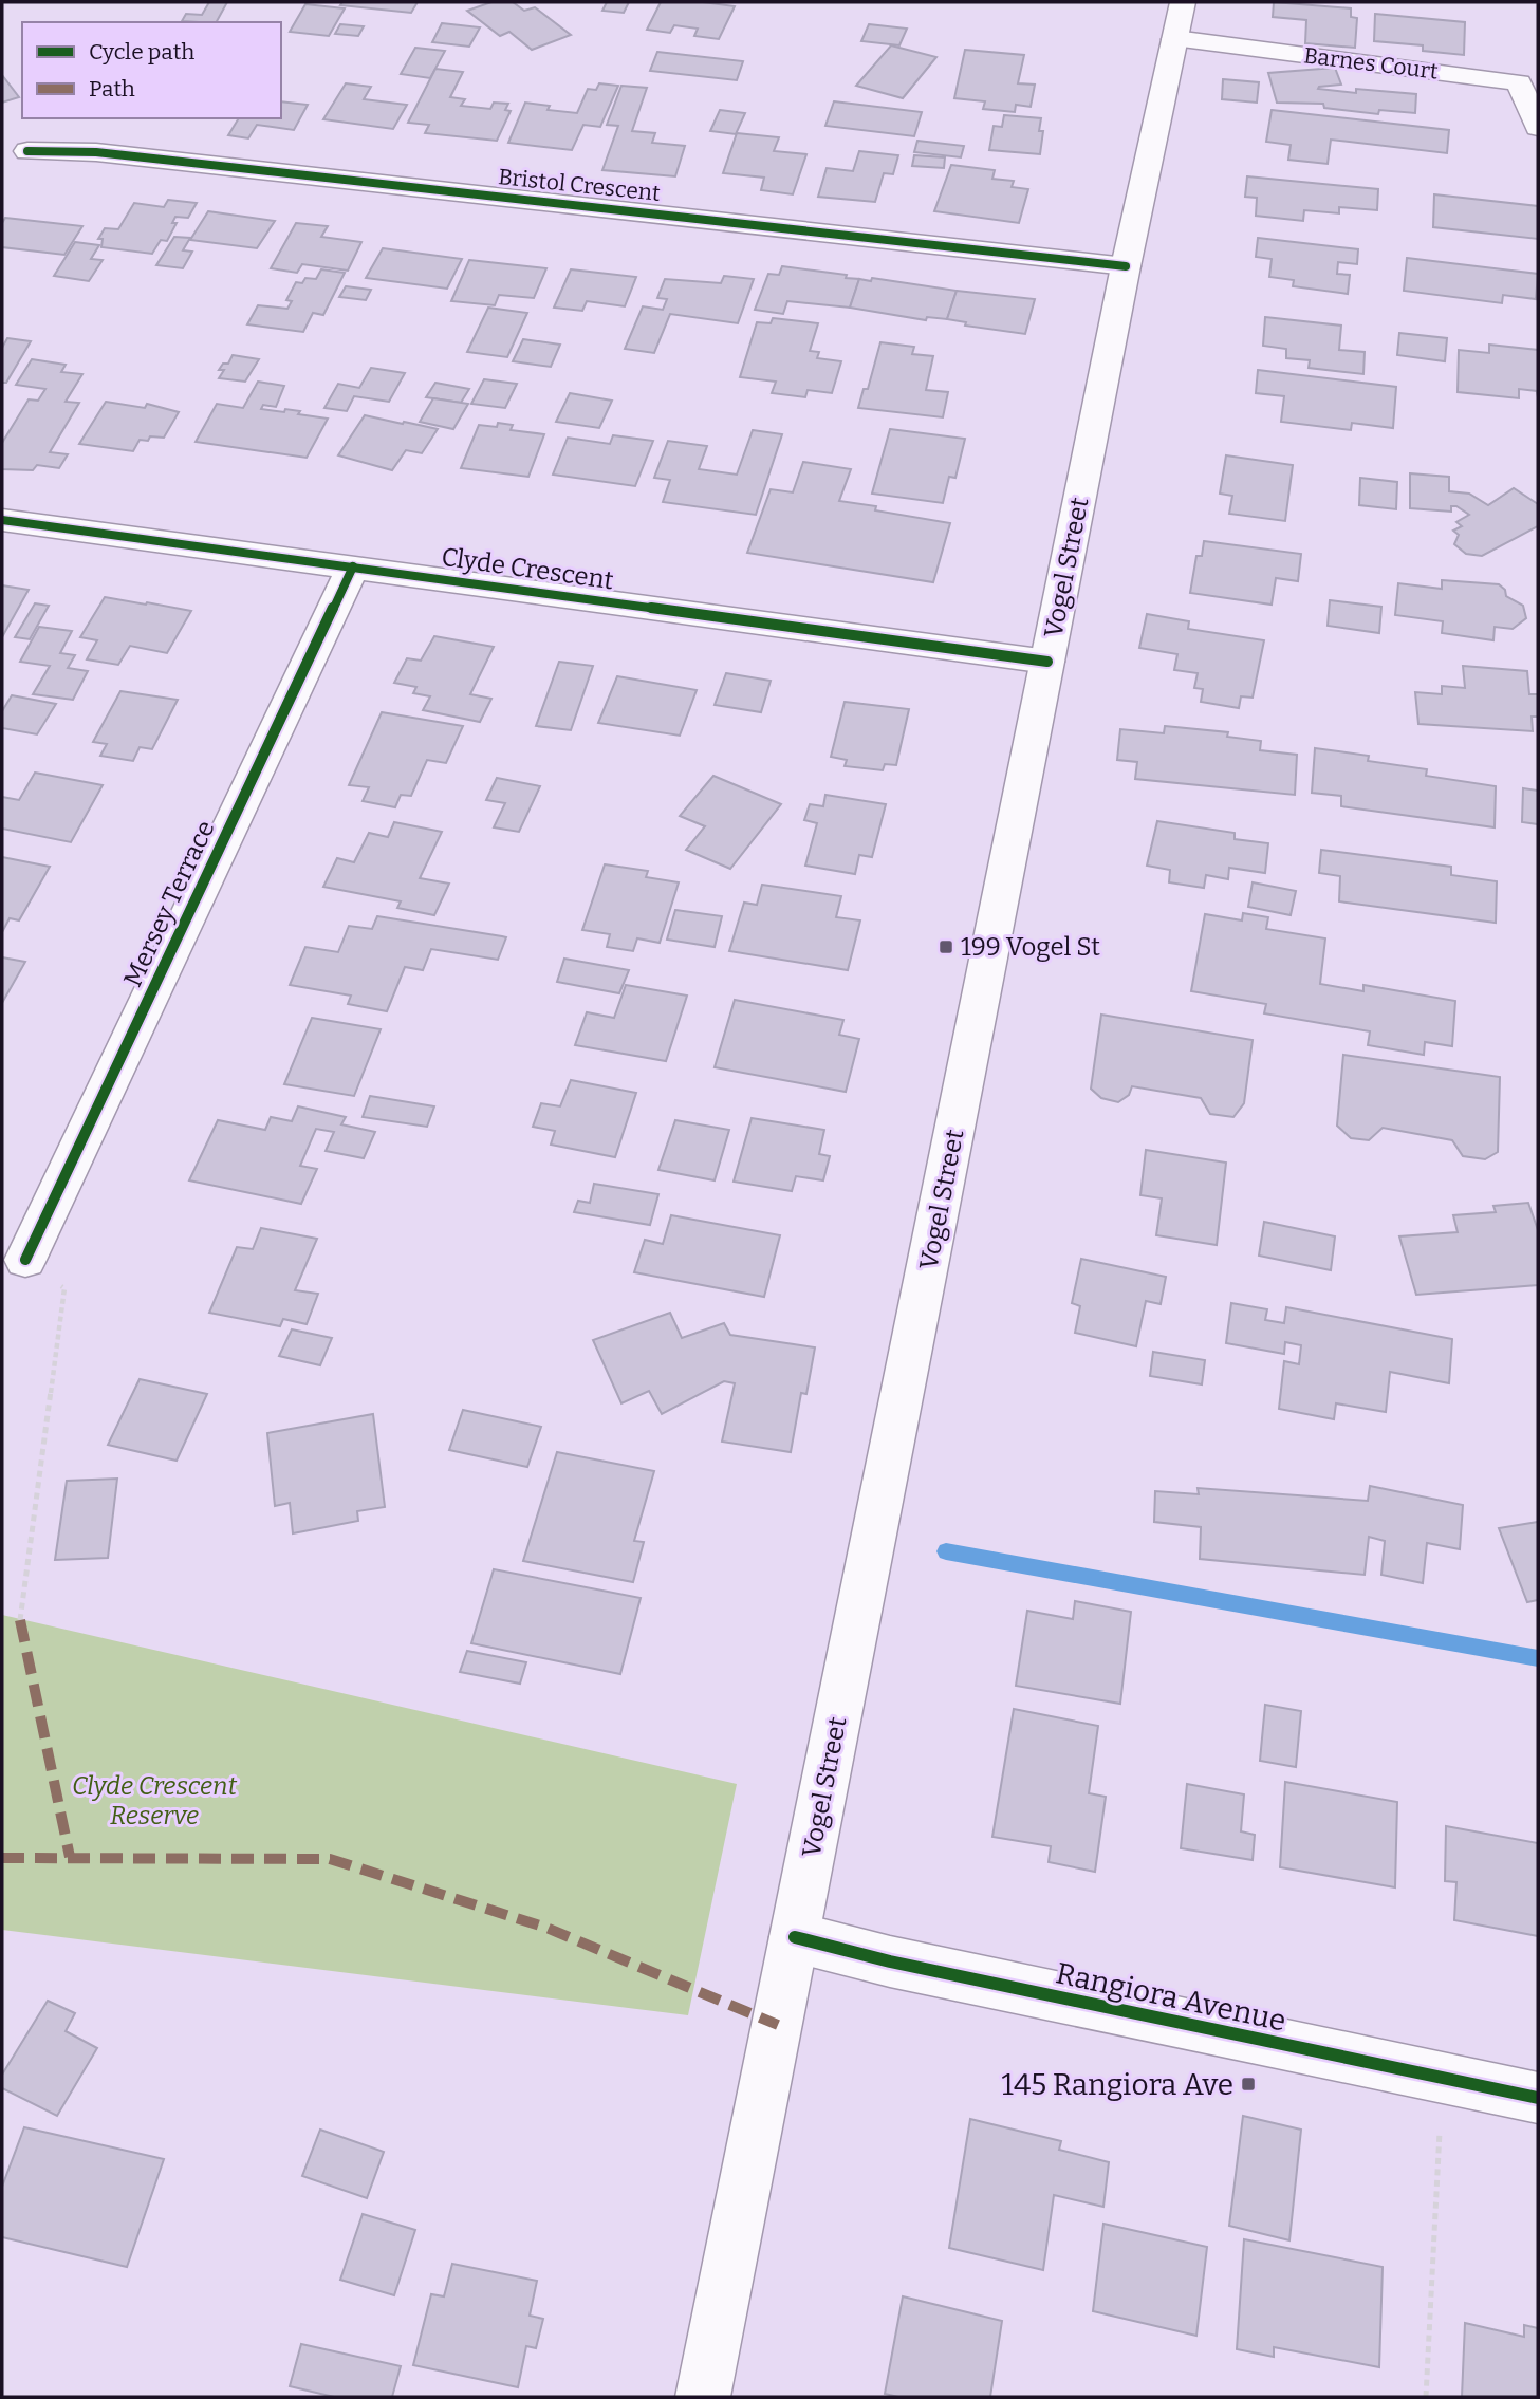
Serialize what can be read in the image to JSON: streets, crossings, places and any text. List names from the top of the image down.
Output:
{
  "streets": {
    "street": [
      "Barnes Court",
      "Bristol Crescent",
      "Vogel Street",
      "Clyde Crescent",
      "Mersey Terrace",
      "Rangiora Avenue"
    ]
  },
  "crossings": [
    ["Barnes Court", "Vogel Street"],
    ["Bristol Crescent", "Vogel Street"],
    ["Vogel Street", "Clyde Crescent"],
    ["Vogel Street", "Rangiora Avenue"],
    ["Clyde Crescent", "Mersey Terrace"]
  ],
  "parks": ["Clyde Crescent Reserve"],
  "places": {
    "transit": ["199 Vogel St", "145 Rangiora Ave"]
  },
  "legend": ["Cycle path", "Path"]
}
